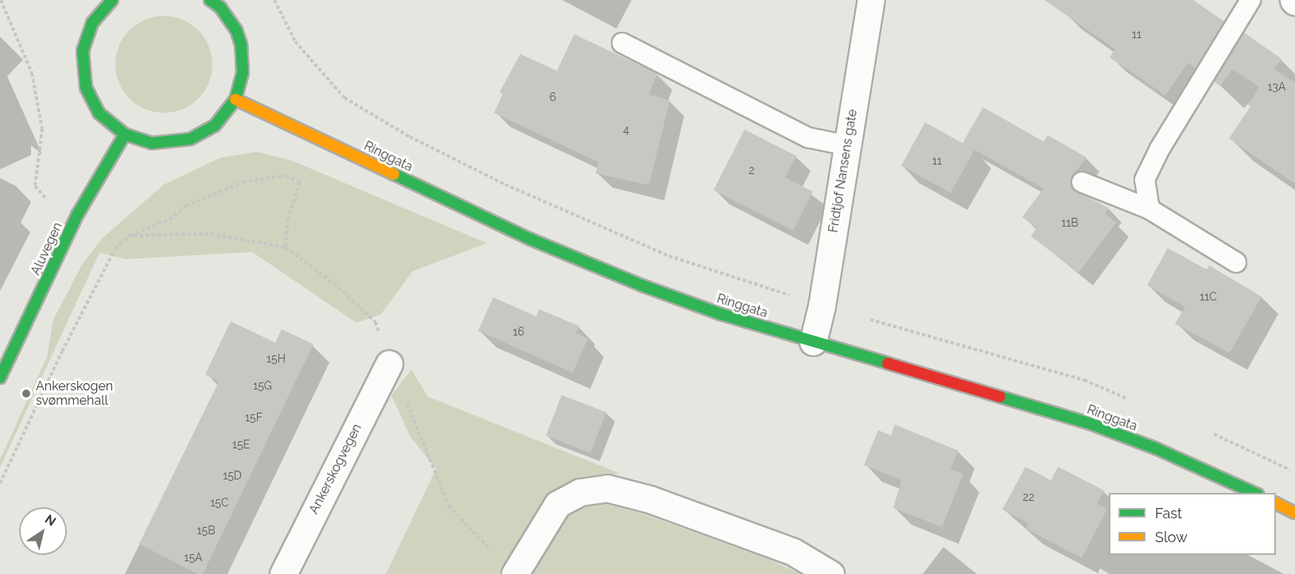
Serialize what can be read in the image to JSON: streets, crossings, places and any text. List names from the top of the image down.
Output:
{
  "streets": {
    "main road": ["Ringgata", "Aluvegen"],
    "street": ["Fridtjof Nansens gate", "Ankerskogvegen"]
  },
  "crossings": [
    ["Ringgata", "Fridtjof Nansens gate"]
  ],
  "places": ["Ankerskogen svømmehall"],
  "house_numbers": [
    "11",
    "13A",
    "6",
    "4",
    "11",
    "2",
    "11B",
    "11C",
    "16",
    "15H",
    "15G",
    "15F",
    "15E",
    "15D",
    "22",
    "15C",
    "15B",
    "15A"
  ],
  "legend": ["Fast", "Slow"],
  "north": "top right"
}
